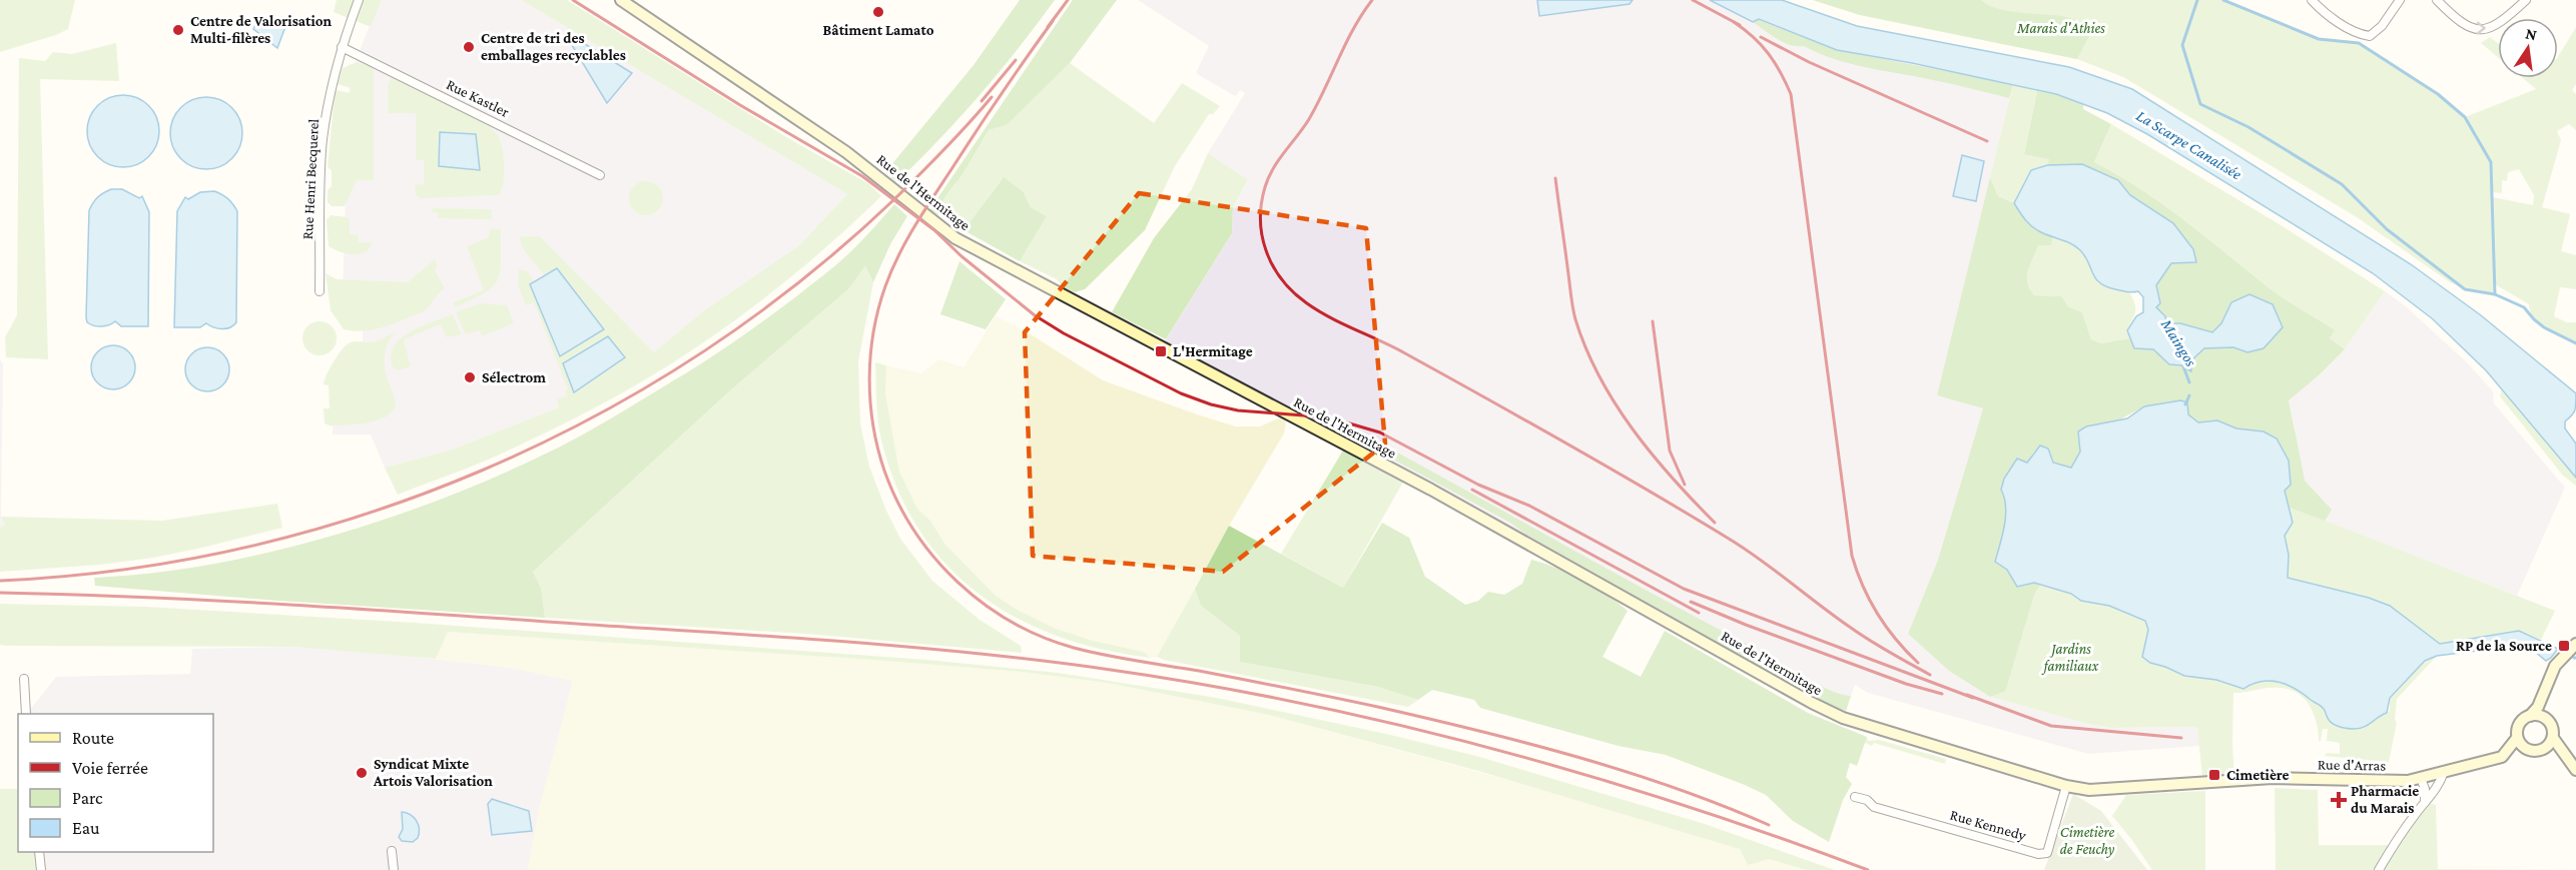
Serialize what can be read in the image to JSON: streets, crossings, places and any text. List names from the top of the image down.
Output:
{
  "streets": {
    "street": [
      "Rue Kastler",
      "Rue Henri Becquerel",
      "Rue de l'Hermitage",
      "Rue d'Arras",
      "Rue Kennedy"
    ]
  },
  "crossings": [
    ["Rue Kastler", "Rue Henri Becquerel"],
    ["Rue de l'Hermitage", "Rue d'Arras"],
    ["Rue de l'Hermitage", "Rue Kennedy"]
  ],
  "water": ["La Scarpe Canalisée", "Maingos"],
  "parks": ["Marais d'Athies", "Jardins familiaux", "Cimetière de Feuchy"],
  "places": {
    "other": [
      "Bâtiment Lamato",
      "Centre de Valorisation Multi-filères",
      "Centre de tri des emballages recyclables",
      "Sélectrom",
      "Syndicat Mixte Artois Valorisation"
    ],
    "transit": ["L'Hermitage", "RP de la Source", "Cimetière"],
    "health": ["Pharmacie du Marais"]
  },
  "legend": [
    "Route",
    "Voie ferrée",
    "Parc",
    "Eau"
  ],
  "north": "top"
}
